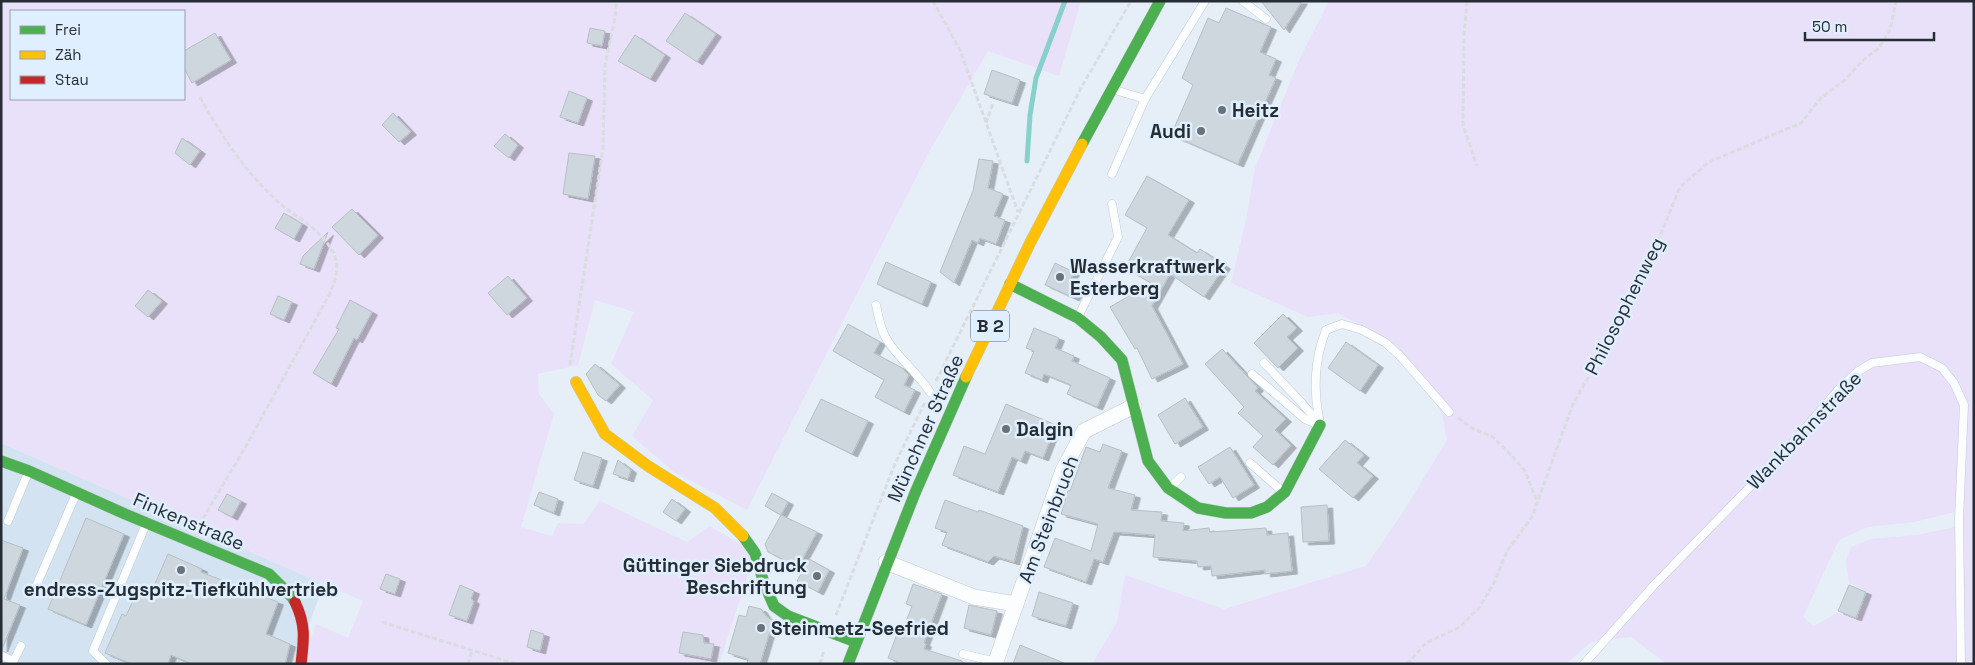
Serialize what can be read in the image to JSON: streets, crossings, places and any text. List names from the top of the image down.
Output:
{
  "streets": {
    "street": [
      "B 2",
      "Münchner Straße",
      "Am Steinbruch",
      "Finkenstraße"
    ],
    "lane": ["Wankbahnstraße"],
    "path": ["Philosophenweg"]
  },
  "crossings": [
    ["Münchner Straße", "Am Steinbruch"]
  ],
  "places": [
    "Heitz",
    "Audi",
    "Wasserkraftwerk Esterberg",
    "Dalgin",
    "endress-Zugspitz-Tiefkühlvertrieb",
    "Güttinger Siebdruck Beschriftung",
    "Steinmetz-Seefried"
  ],
  "legend": ["Frei", "Zäh", "Stau"],
  "scale_bar": "50 m"
}
